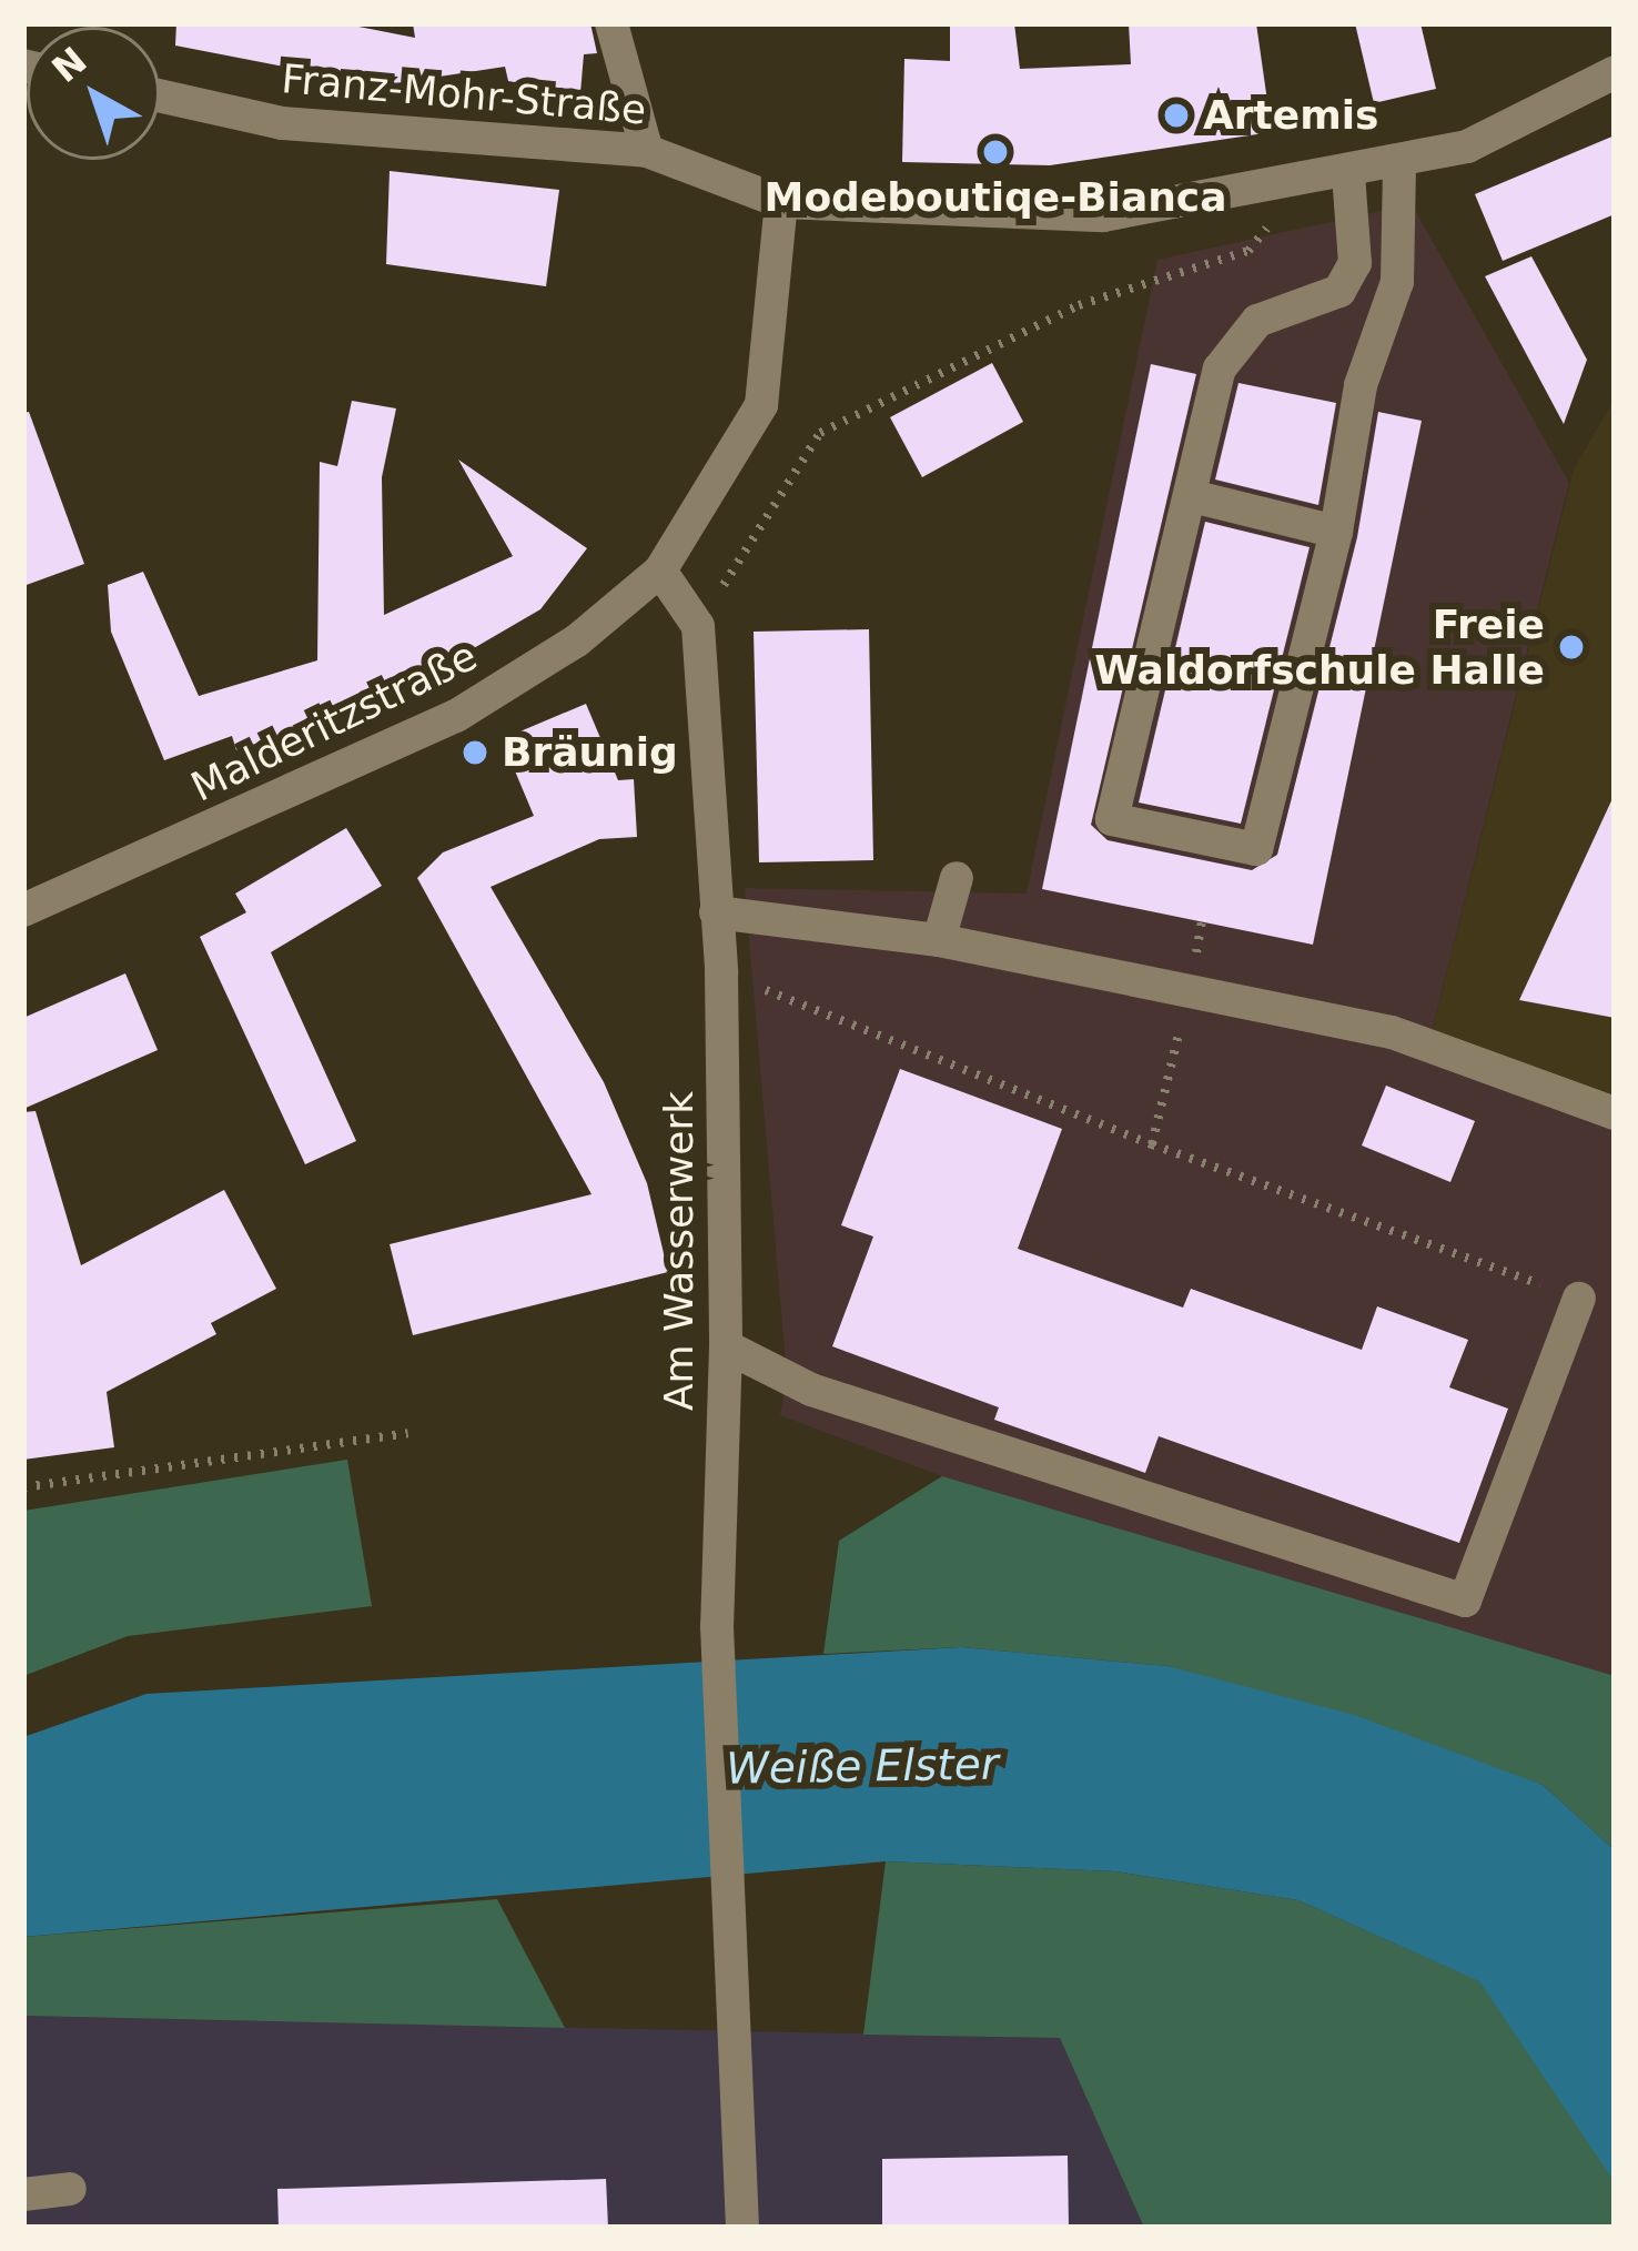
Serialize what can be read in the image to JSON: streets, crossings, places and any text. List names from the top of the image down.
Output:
{
  "streets": {
    "street": ["Franz-Mohr-Straße", "Malderitzstraße", "Am Wasserwerk"]
  },
  "crossings": [
    ["Franz-Mohr-Straße", "Malderitzstraße"]
  ],
  "water": ["Weiße Elster"],
  "places": [
    "Artemis",
    "Modeboutiqe-Bianca",
    "Freie Waldorfschule Halle",
    "Bräunig"
  ],
  "north": "top left"
}
